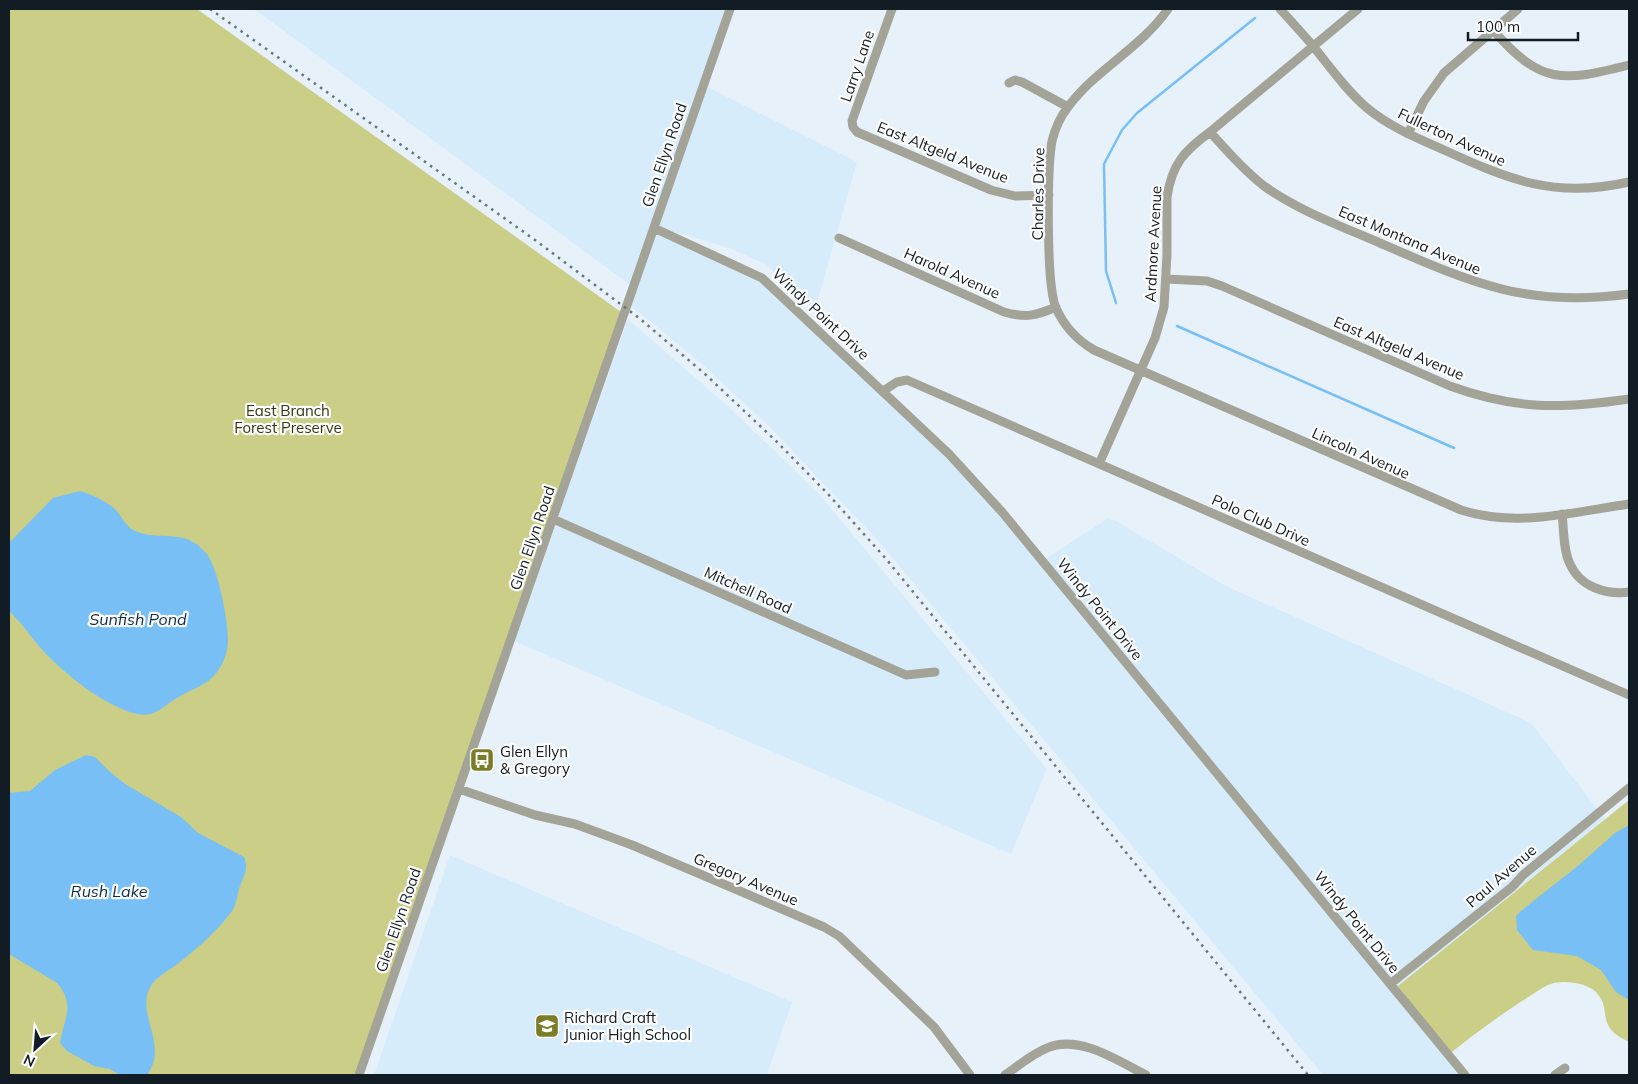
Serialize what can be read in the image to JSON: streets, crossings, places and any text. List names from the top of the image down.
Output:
{
  "streets": {
    "street": [
      "Larry Lane",
      "Fullerton Avenue",
      "East Altgeld Avenue",
      "Glen Ellyn Road",
      "Charles Drive",
      "East Montana Avenue",
      "Ardmore Avenue",
      "Harold Avenue",
      "Windy Point Drive",
      "Lincoln Avenue",
      "Polo Club Drive",
      "Mitchell Road",
      "Paul Avenue",
      "Gregory Avenue"
    ]
  },
  "crossings": [
    ["Larry Lane", "East Altgeld Avenue"],
    ["Fullerton Avenue", "Ardmore Avenue"],
    ["East Altgeld Avenue", "Charles Drive"],
    ["East Altgeld Avenue", "Ardmore Avenue"],
    ["Glen Ellyn Road", "Windy Point Drive"],
    ["Glen Ellyn Road", "Mitchell Road"],
    ["Glen Ellyn Road", "Gregory Avenue"],
    ["Charles Drive", "Harold Avenue"],
    ["Charles Drive", "Lincoln Avenue"],
    ["East Montana Avenue", "Ardmore Avenue"],
    ["Ardmore Avenue", "Lincoln Avenue"],
    ["Ardmore Avenue", "Polo Club Drive"],
    ["Windy Point Drive", "Polo Club Drive"],
    ["Windy Point Drive", "Paul Avenue"]
  ],
  "water": ["Sunfish Pond", "Rush Lake"],
  "parks": ["East Branch Forest Preserve"],
  "places": {
    "bus stop": ["Glen Ellyn & Gregory"],
    "school or university": ["Richard Craft Junior High School"]
  },
  "scale_bar": "100 m",
  "north": "bottom left"
}
